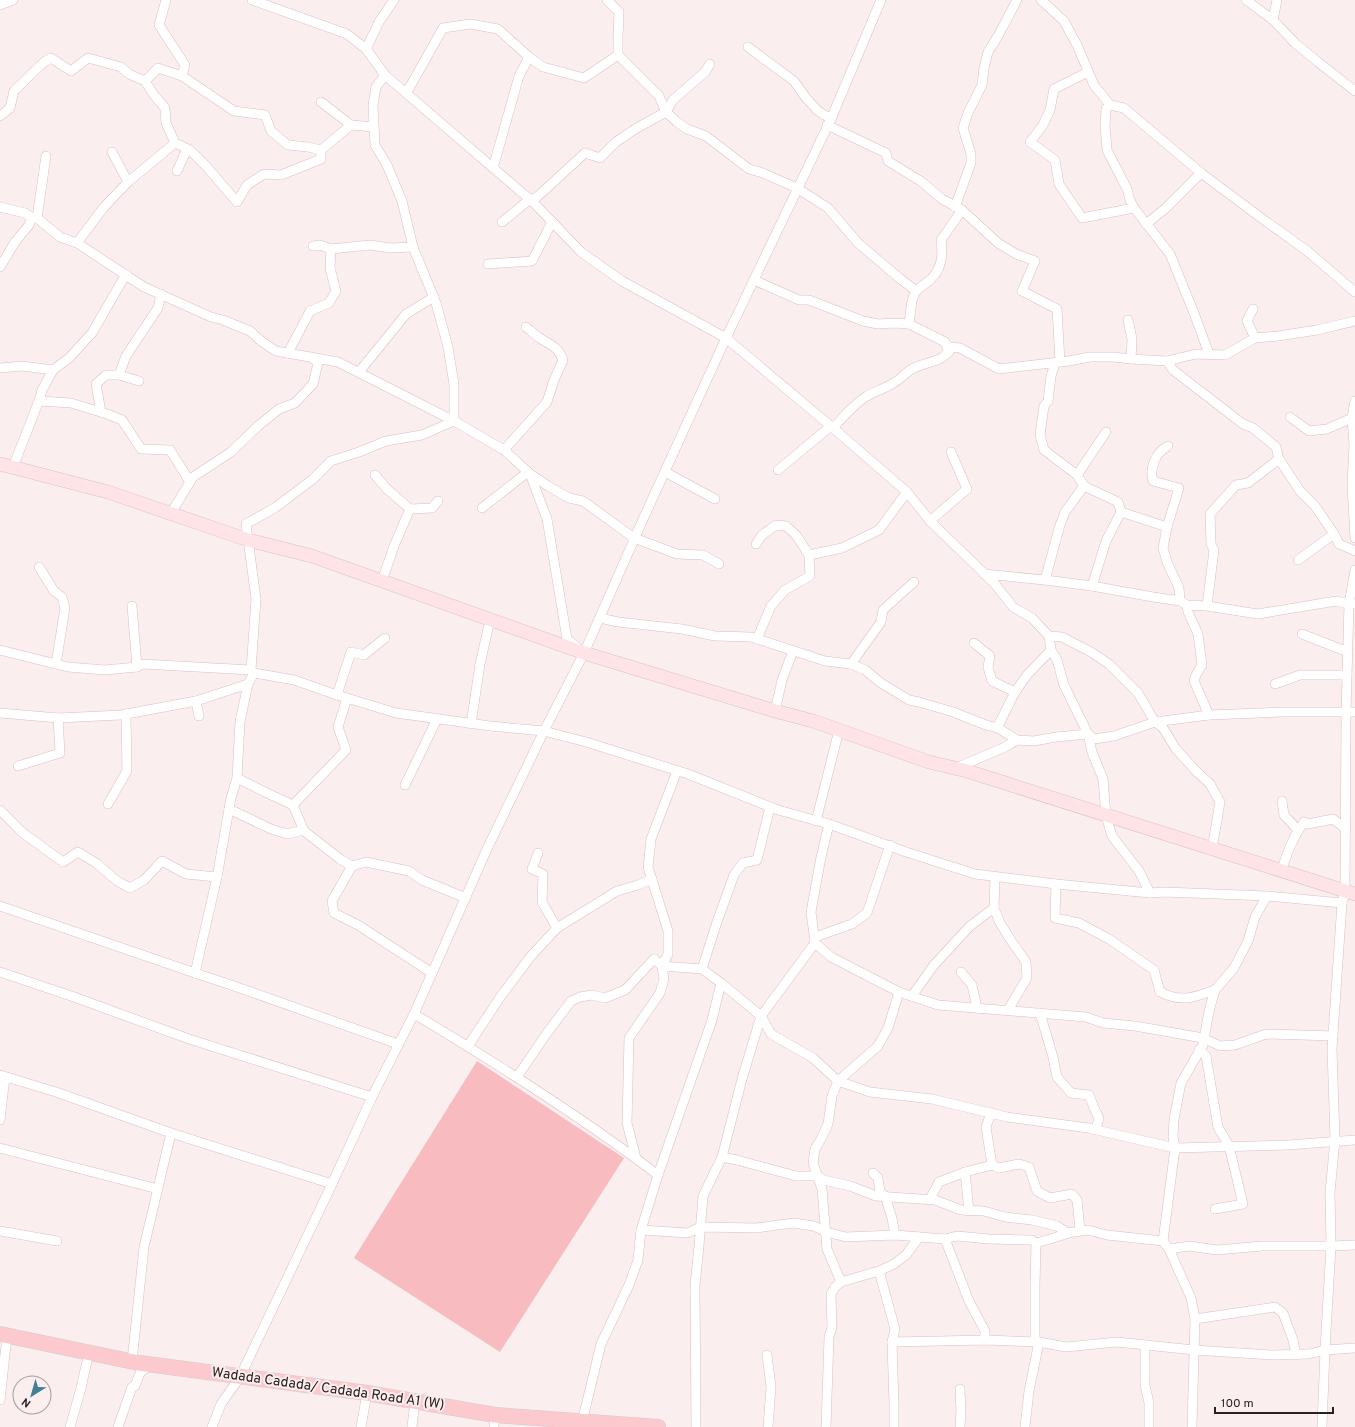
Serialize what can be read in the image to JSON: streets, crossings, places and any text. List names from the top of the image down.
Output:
{
  "streets": {
    "main road": ["Wadada Cadada/ Cadada Road A1 (W)"]
  },
  "scale_bar": "100 m",
  "north": "bottom left"
}
